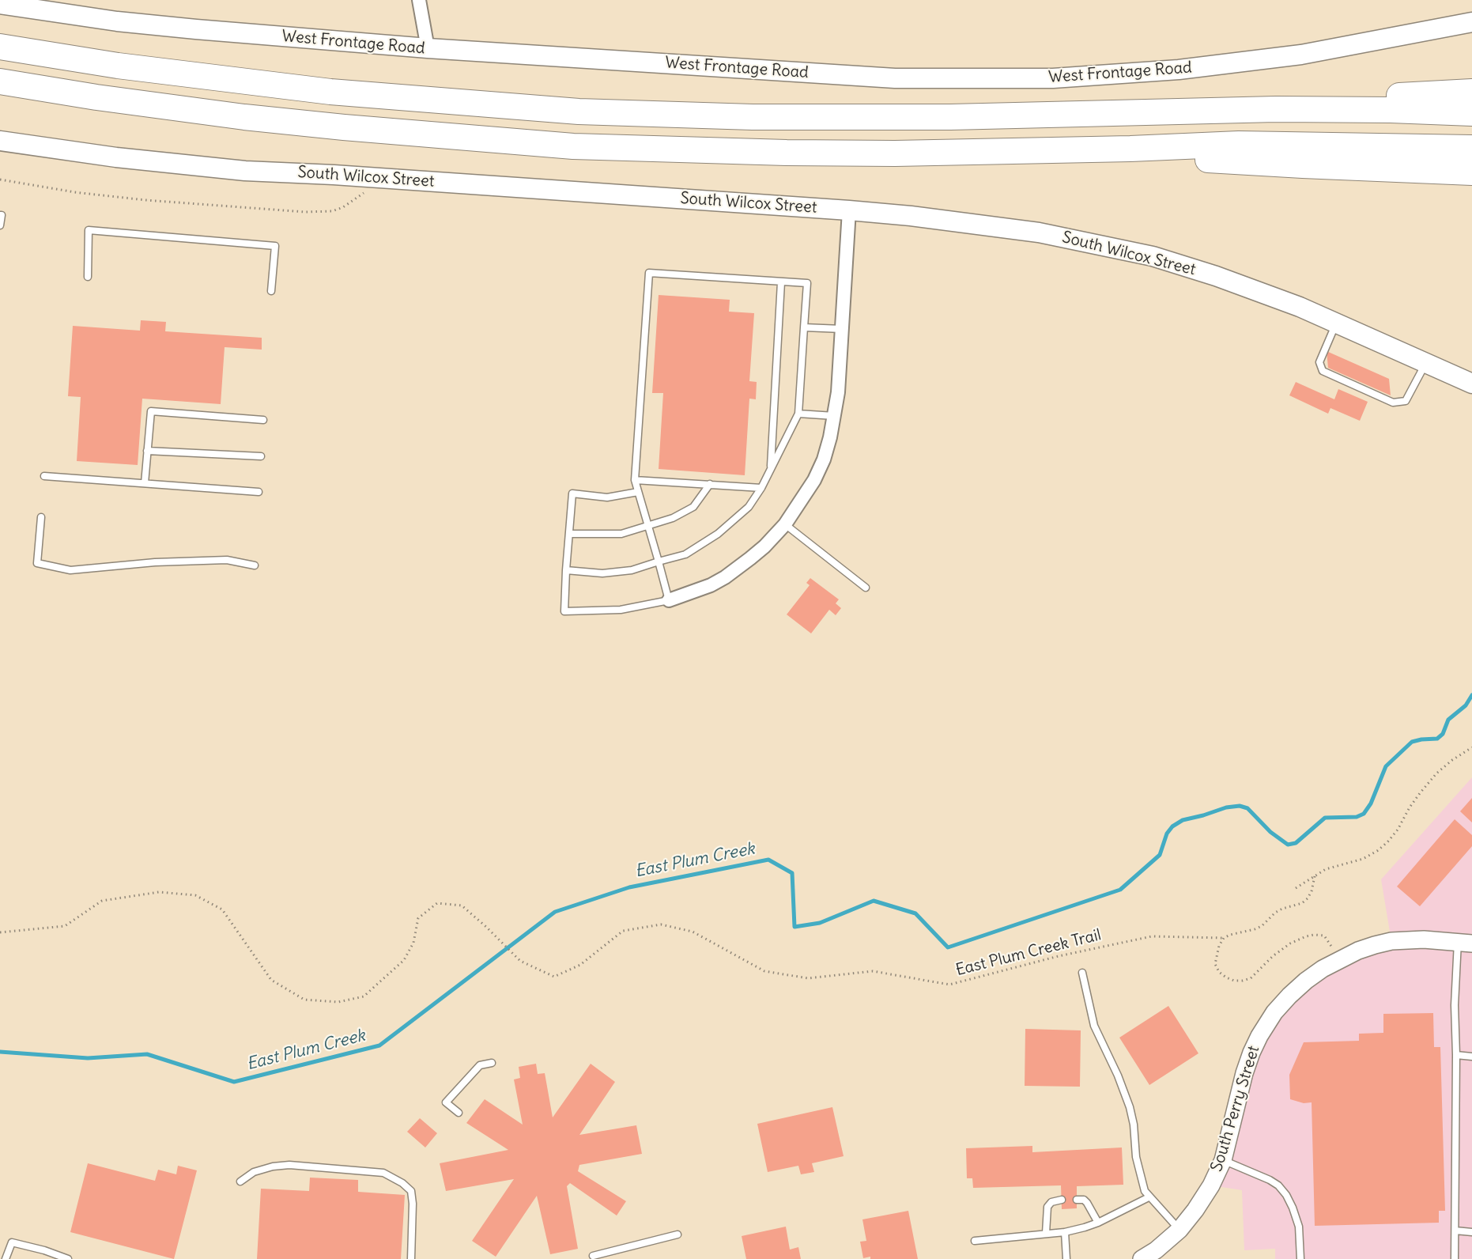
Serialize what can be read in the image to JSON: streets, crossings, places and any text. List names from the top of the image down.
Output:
{
  "streets": {
    "main road": ["West Frontage Road", "South Wilcox Street"],
    "street": ["South Perry Street"],
    "path": ["East Plum Creek Trail"]
  },
  "water": ["East Plum Creek"]
}
